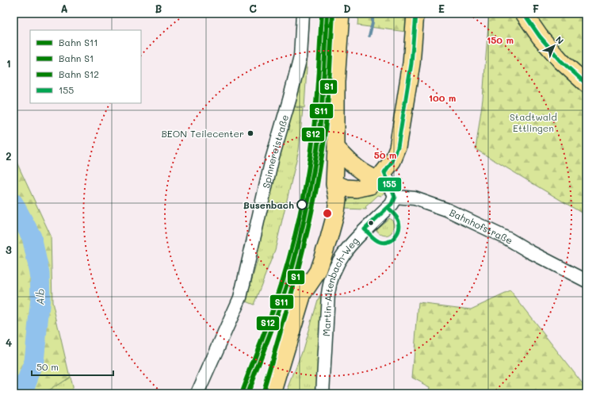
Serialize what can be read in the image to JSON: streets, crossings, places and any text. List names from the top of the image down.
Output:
{
  "streets": {
    "street": ["Spinnereistraße", "Bahnhofstraße", "Martin-Altenbach-Weg"]
  },
  "crossings": [
    ["Bahnhofstraße", "Martin-Altenbach-Weg"]
  ],
  "water": ["Alb"],
  "parks": ["Stadtwald Ettlingen"],
  "places": ["BEON Teilecenter", "Busenbach"],
  "lines": [
    "rail line S11",
    "rail line S1",
    "rail line S12",
    "transit line 155"
  ],
  "legend": [
    "Bahn S11",
    "Bahn S1",
    "Bahn S12",
    "155"
  ],
  "scale_bar": "50 m",
  "north": "top right",
  "grid": {
    "columns": [
      "A",
      "B",
      "C",
      "D",
      "E",
      "F"
    ],
    "rows": [
      "1",
      "2",
      "3",
      "4"
    ]
  },
  "rings": ["150 m", "100 m", "50 m"]
}
